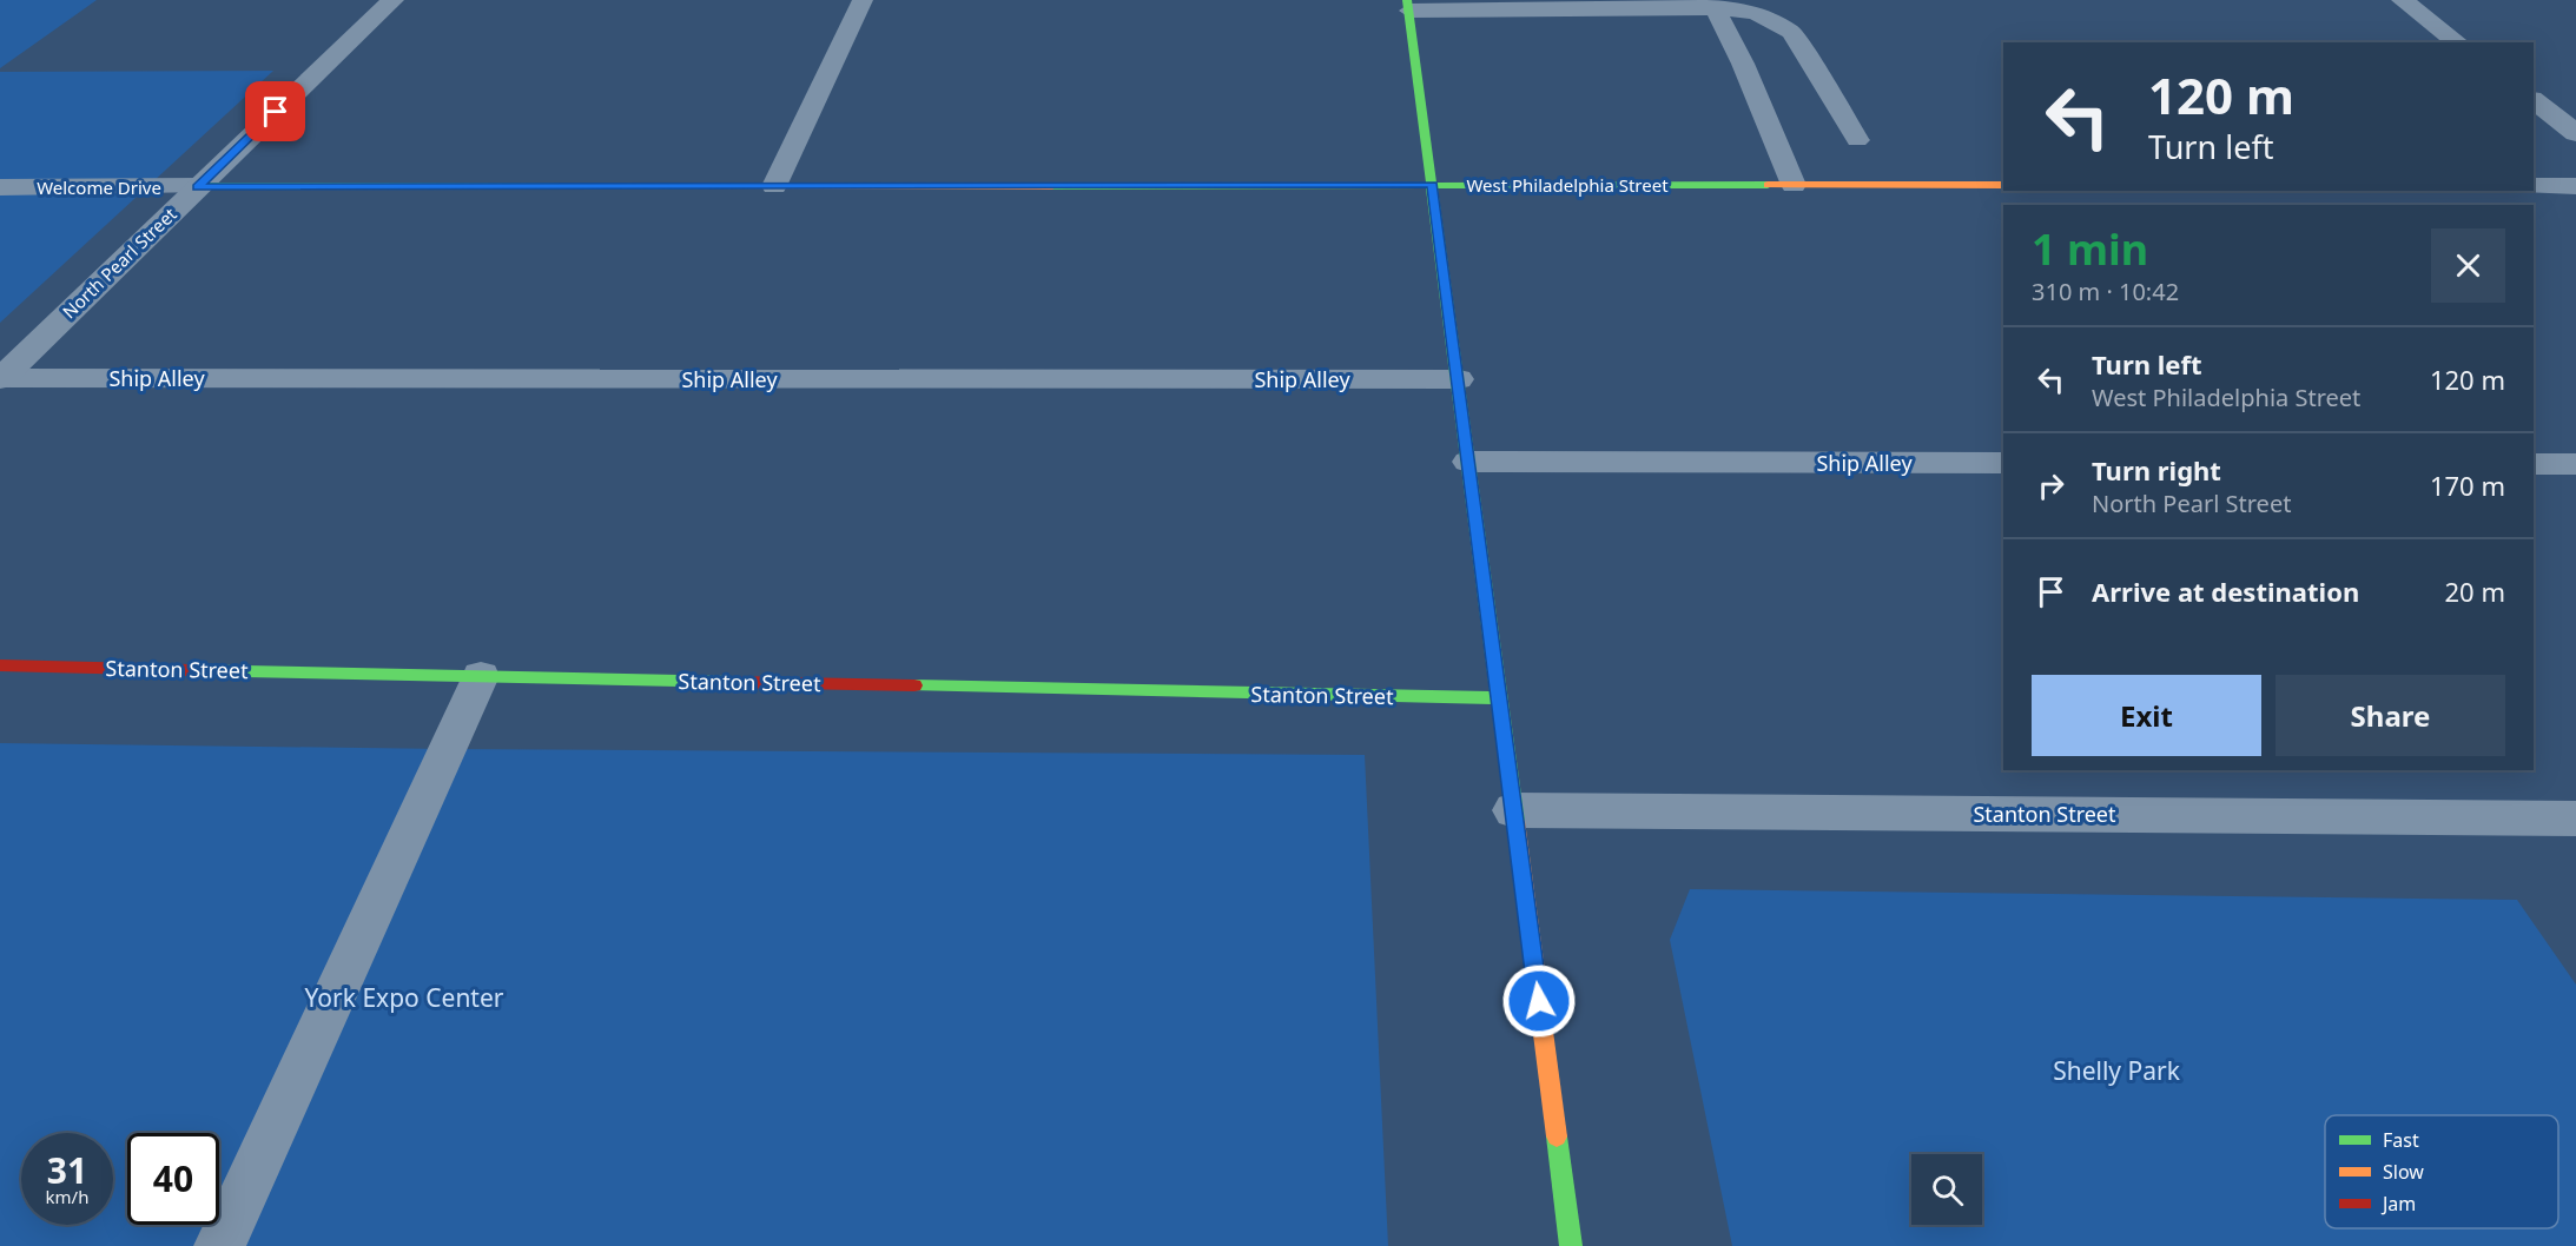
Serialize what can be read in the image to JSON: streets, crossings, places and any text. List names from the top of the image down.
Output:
{
  "streets": {
    "street": ["West Philadelphia Street", "North Pearl Street", "Stanton Street"],
    "lane": ["Welcome Drive", "Ship Alley"]
  },
  "crossings": [
    ["West Philadelphia Street", "Welcome Drive"],
    ["West Philadelphia Street", "North Pearl Street"],
    ["Welcome Drive", "North Pearl Street"],
    ["North Pearl Street", "Ship Alley"]
  ],
  "parks": ["York Expo Center", "Shelly Park"],
  "legend": ["Fast", "Slow", "Jam"],
  "page": {
    "turn": ["120 m", "Turn left"],
    "heading": ["1 min", "310 m · 10:42"],
    "list": [
      {
        "name": "Turn left",
        "note": "West Philadelphia Street",
        "value": "120 m"
      },
      {
        "name": "Turn right",
        "note": "North Pearl Street",
        "value": "170 m"
      },
      {
        "name": "Arrive at destination",
        "value": "20 m"
      }
    ],
    "buttons": ["Exit", "Share"],
    "speed": "31 km/h",
    "limit": "40"
  }
}
